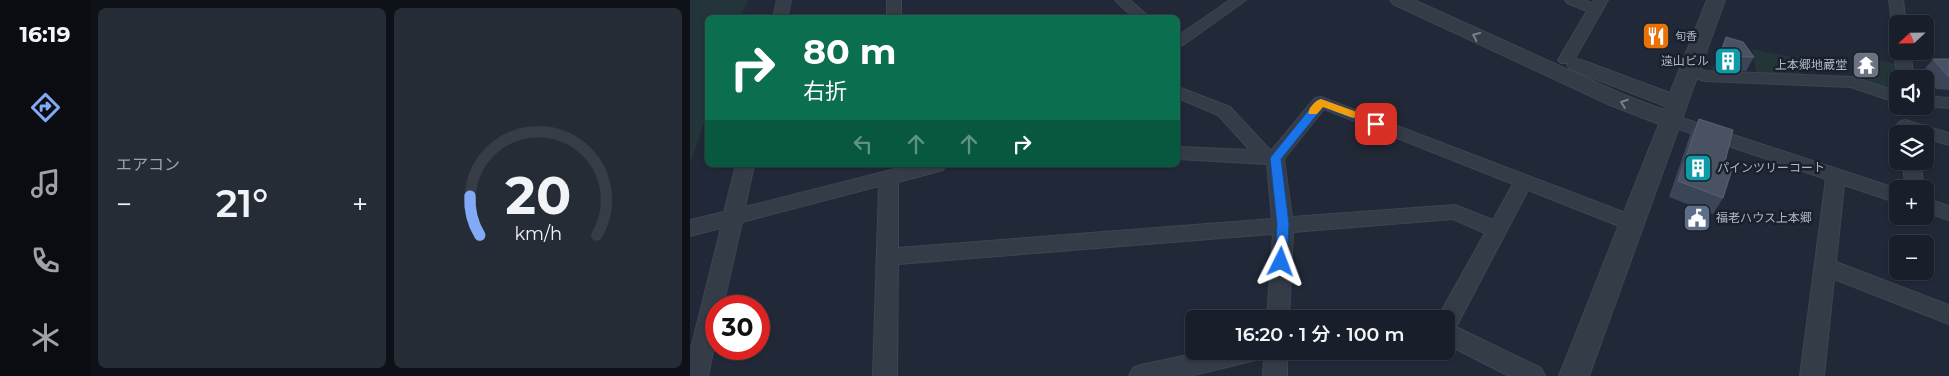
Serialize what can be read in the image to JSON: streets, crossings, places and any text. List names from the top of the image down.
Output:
{
  "places": {
    "restaurant": ["旬香"],
    "building": ["遠山ビル", "パインツリーコート"],
    "temple": ["上本郷地蔵堂"],
    "public building": ["福老ハウス上本郷"]
  },
  "north": "left",
  "page": {
    "tabs": "16:19",
    "tile": "エアコン",
    "map_buttons": ["+", "−"],
    "turn": ["80 m", "右折"],
    "heat": ["−", "21°", "+"],
    "limit": "30",
    "trip": "16:20 · 1 分 · 100 m",
    "gauge": ["20", "km/h"]
  }
}
